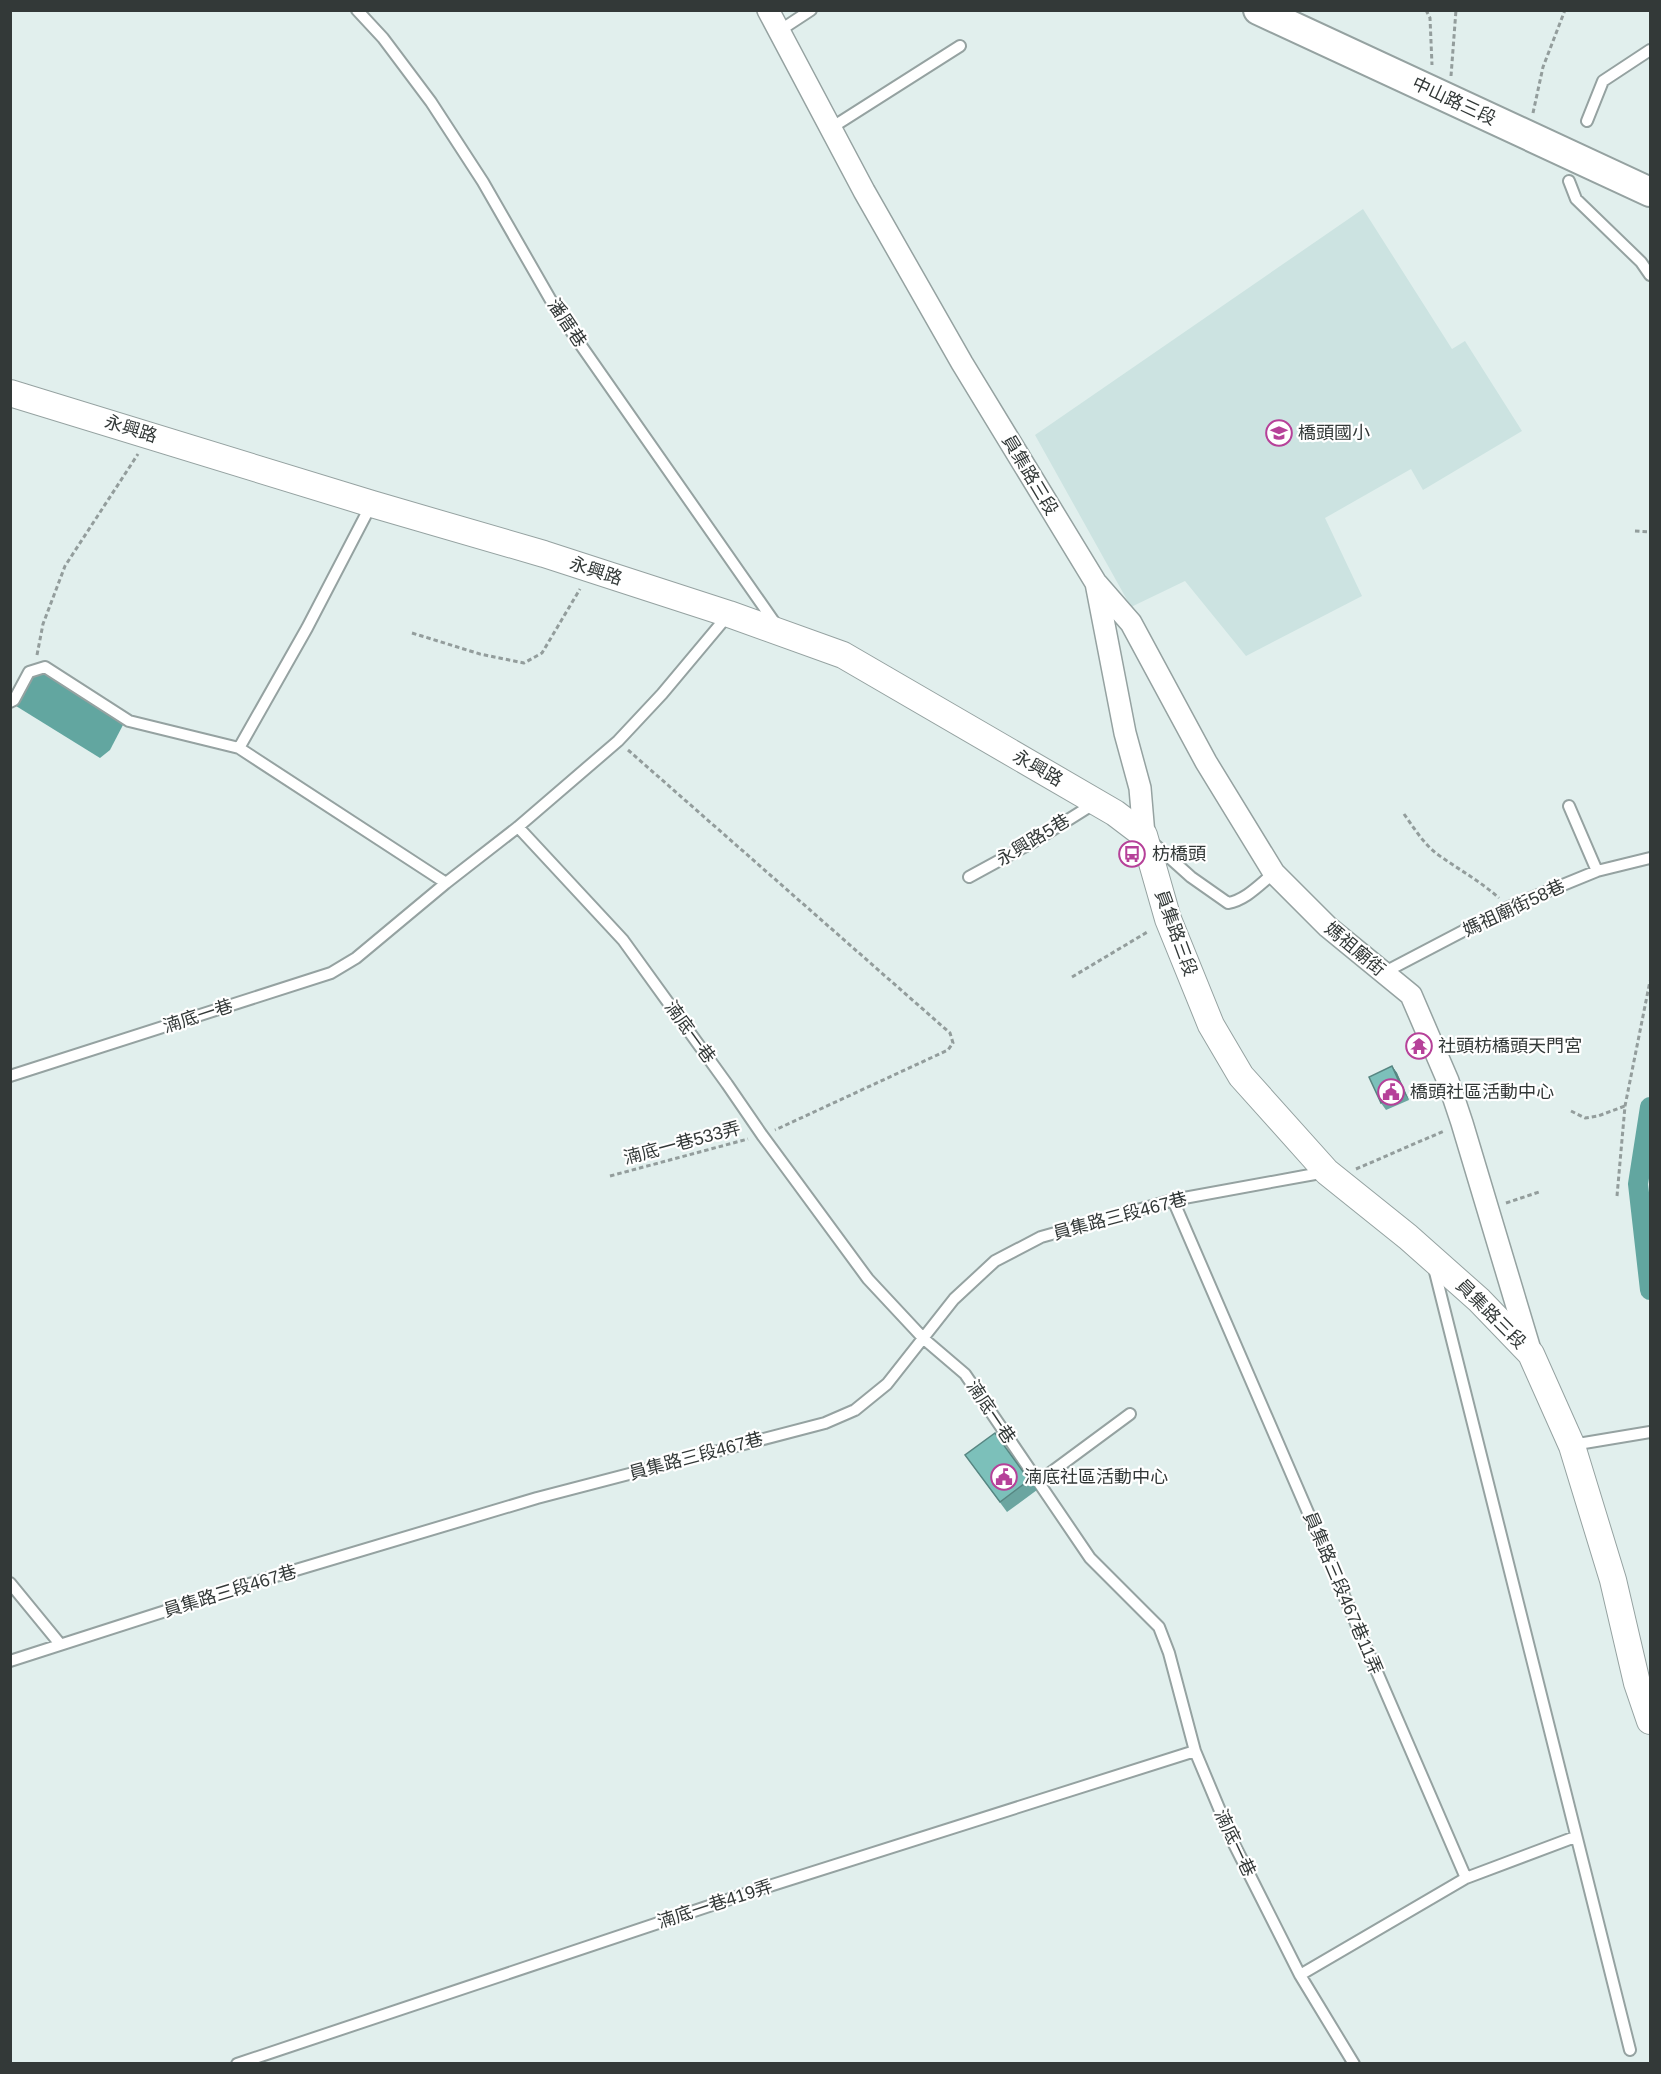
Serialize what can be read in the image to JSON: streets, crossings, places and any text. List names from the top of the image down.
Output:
{
  "streets": {
    "main road": ["中山路三段"],
    "street": ["永興路", "員集路三段", "媽祖廟街"],
    "lane": [
      "潘厝巷",
      "永興路5巷",
      "媽祖廟街58巷",
      "湳底一巷",
      "員集路三段467巷",
      "員集路三段467巷11弄",
      "湳底一巷419弄"
    ],
    "path": ["湳底一巷533弄"]
  },
  "crossings": [
    ["潘厝巷", "永興路"],
    ["永興路", "員集路三段"],
    ["永興路", "永興路5巷"],
    ["永興路", "湳底一巷"],
    ["員集路三段", "媽祖廟街"],
    ["員集路三段", "員集路三段467巷"],
    ["媽祖廟街58巷", "媽祖廟街"],
    ["湳底一巷", "湳底一巷533弄"],
    ["湳底一巷", "員集路三段467巷"],
    ["湳底一巷", "湳底一巷419弄"],
    ["員集路三段467巷", "員集路三段467巷11弄"]
  ],
  "places": {
    "school or university": ["橋頭國小"],
    "bus stop": ["枋橋頭"],
    "temple": ["社頭枋橋頭天門宮"],
    "public building": ["橋頭社區活動中心", "湳底社區活動中心"]
  }
}
